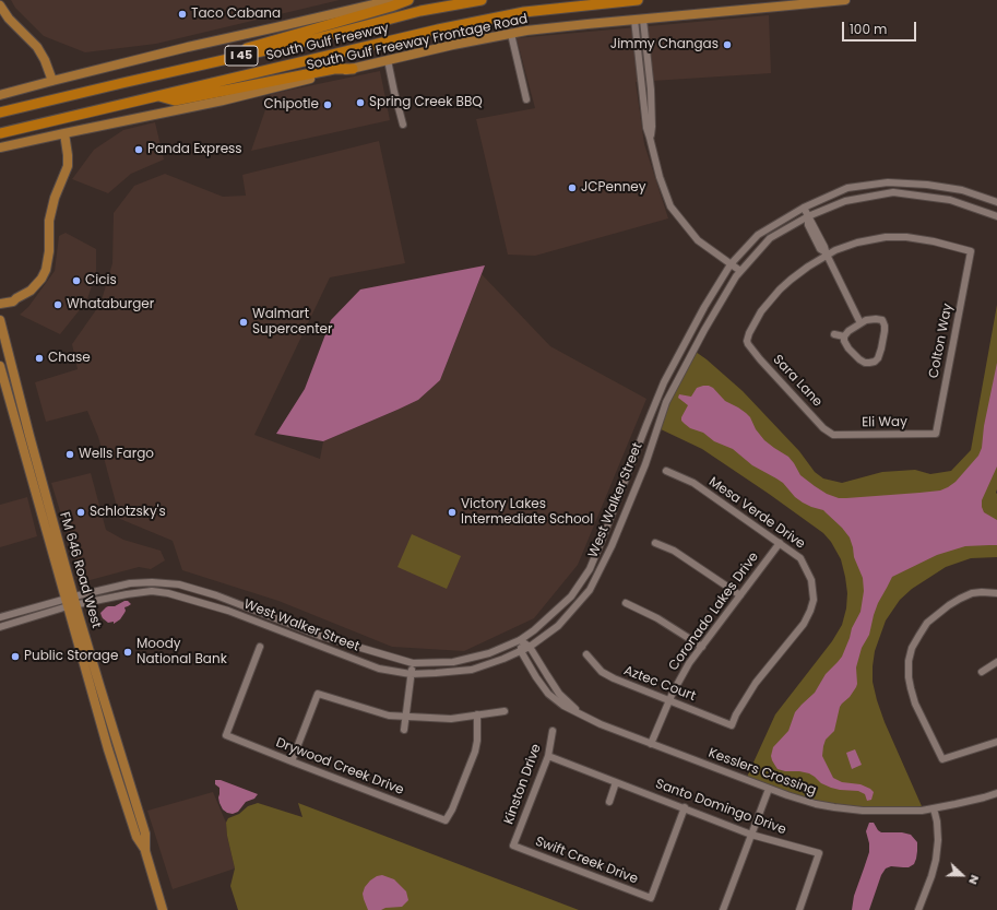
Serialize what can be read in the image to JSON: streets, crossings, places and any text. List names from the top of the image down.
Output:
{
  "streets": {
    "highway": ["South Gulf Freeway", "I 45"],
    "main road": ["South Gulf Freeway Frontage Road", "FM 646 Road West"],
    "street": [
      "Colton Way",
      "Sara Lane",
      "Eli Way",
      "West Walker Street",
      "Mesa Verde Drive",
      "Coronado Lakes Drive",
      "Aztec Court",
      "Drywood Creek Drive",
      "Kesslers Crossing",
      "Kinston Drive",
      "Santo Domingo Drive",
      "Swift Creek Drive"
    ]
  },
  "crossings": [
    ["Colton Way", "Sara Lane"],
    ["Colton Way", "Eli Way"],
    ["Sara Lane", "Eli Way"],
    ["West Walker Street", "FM 646 Road West"],
    ["West Walker Street", "Kesslers Crossing"],
    ["Mesa Verde Drive", "Coronado Lakes Drive"],
    ["Mesa Verde Drive", "Aztec Court"],
    ["Coronado Lakes Drive", "Aztec Court"],
    ["Coronado Lakes Drive", "Kesslers Crossing"],
    ["Kinston Drive", "Santo Domingo Drive"],
    ["Kinston Drive", "Swift Creek Drive"],
    ["Santo Domingo Drive", "Swift Creek Drive"]
  ],
  "places": [
    "Taco Cabana",
    "Jimmy Changas",
    "Spring Creek BBQ",
    "Chipotle",
    "Panda Express",
    "JCPenney",
    "Cicis",
    "Whataburger",
    "Walmart Supercenter",
    "Chase",
    "Wells Fargo",
    "Schlotzsky's",
    "Victory Lakes Intermediate School",
    "Moody National Bank",
    "Public Storage"
  ],
  "scale_bar": "100 m",
  "north": "right"
}
